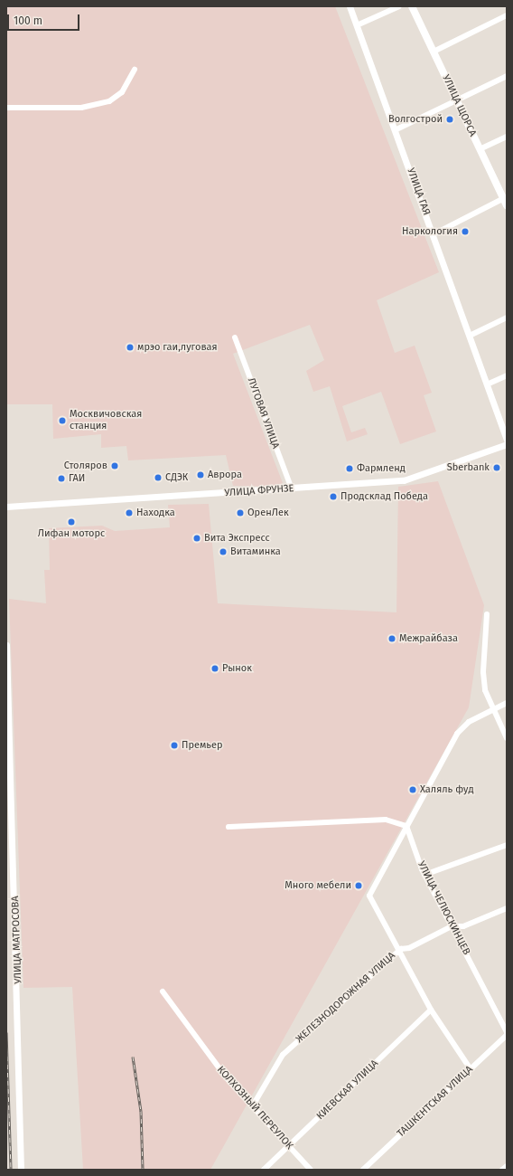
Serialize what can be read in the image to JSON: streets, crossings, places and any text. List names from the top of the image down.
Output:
{
  "streets": {
    "main road": ["УЛИЦА ЩОРСА"],
    "street": [
      "УЛИЦА ГАЯ",
      "ЛУГОВАЯ УЛИЦА",
      "УЛИЦА ФРУНЗЕ",
      "УЛИЦА ЧЕЛЮСКИНЦЕВ",
      "УЛИЦА МАТРОСОВА",
      "ЖЕЛЕЗНОДОРОЖНАЯ УЛИЦА",
      "КИЕВСКАЯ УЛИЦА",
      "ТАШКЕНТСКАЯ УЛИЦА",
      "КОЛХОЗНЫЙ ПЕРЕУЛОК"
    ]
  },
  "crossings": [
    ["ЛУГОВАЯ УЛИЦА", "УЛИЦА ФРУНЗЕ"],
    ["УЛИЦА ЧЕЛЮСКИНЦЕВ", "ЖЕЛЕЗНОДОРОЖНАЯ УЛИЦА"],
    ["УЛИЦА ЧЕЛЮСКИНЦЕВ", "ТАШКЕНТСКАЯ УЛИЦА"],
    ["ЖЕЛЕЗНОДОРОЖНАЯ УЛИЦА", "КОЛХОЗНЫЙ ПЕРЕУЛОК"],
    ["КИЕВСКАЯ УЛИЦА", "КОЛХОЗНЫЙ ПЕРЕУЛОК"]
  ],
  "places": [
    "Волгострой",
    "Наркология",
    "мрэо гаи,луговая",
    "Москвичовская станция",
    "Столяров",
    "Sberbank",
    "Фармленд",
    "Аврора",
    "СДЭК",
    "ГАИ",
    "Продсклад Победа",
    "Находка",
    "ОренЛек",
    "Лифан моторс",
    "Вита Экспресс",
    "Витаминка",
    "Межрайбаза",
    "Рынок",
    "Премьер",
    "Халяль фуд",
    "Много мебели"
  ],
  "scale_bar": "100 m"
}
